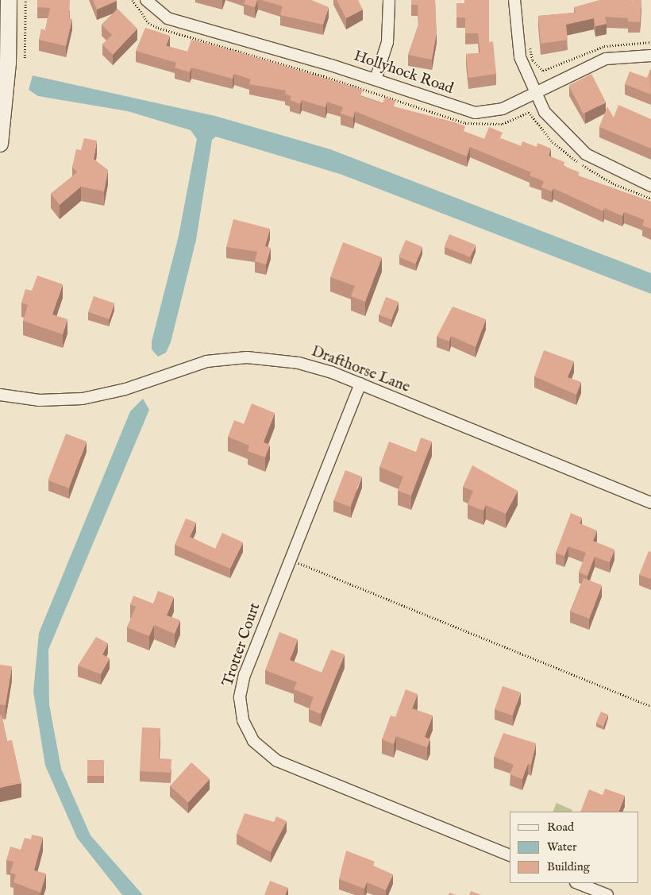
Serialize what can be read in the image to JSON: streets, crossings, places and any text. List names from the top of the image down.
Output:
{
  "streets": {
    "street": ["Hollyhock Road", "Drafthorse Lane", "Trotter Court"]
  },
  "crossings": [
    ["Drafthorse Lane", "Trotter Court"]
  ],
  "legend": ["Road", "Water", "Building"]
}
